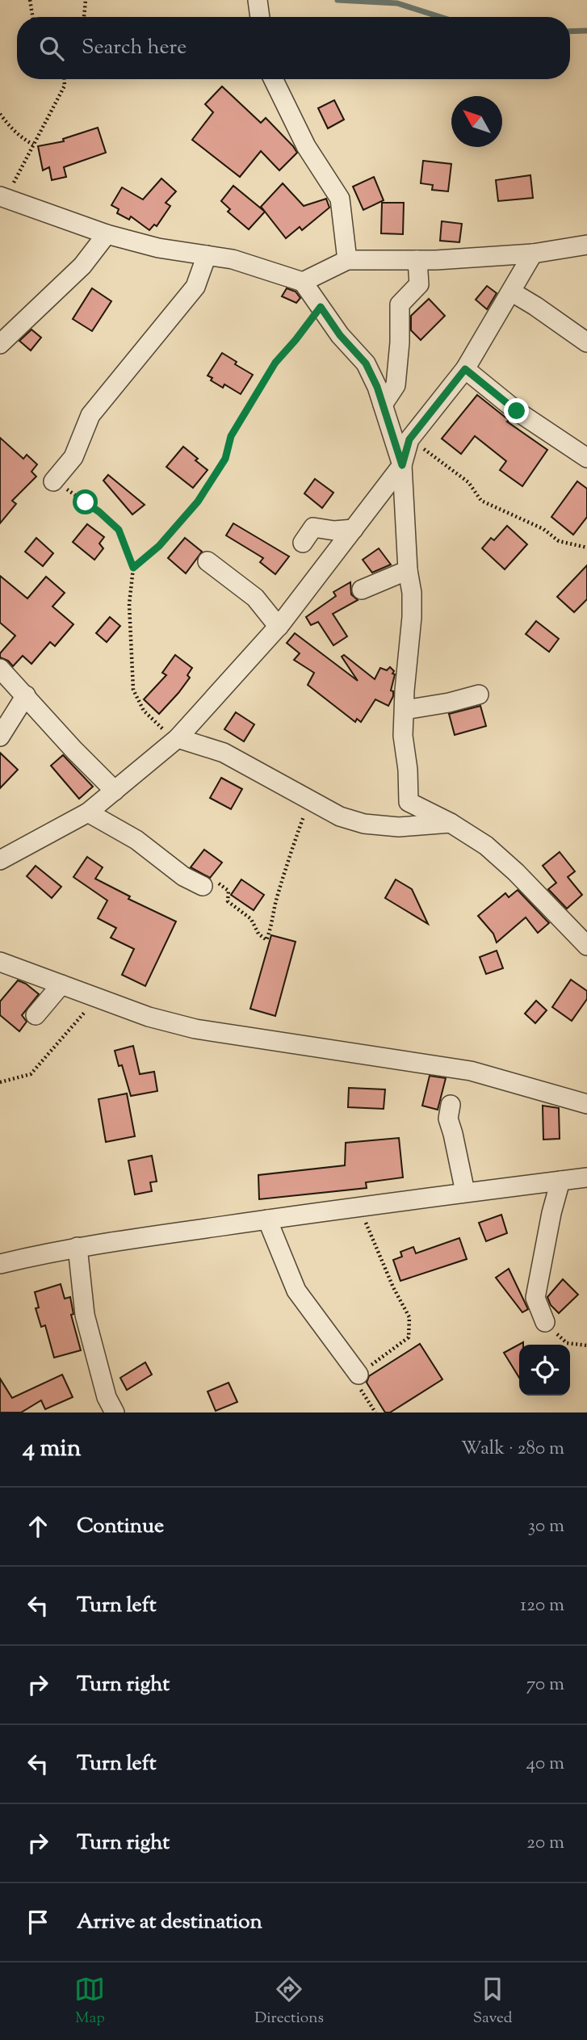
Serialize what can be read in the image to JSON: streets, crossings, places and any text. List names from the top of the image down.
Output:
{
  "north": "top left",
  "page": {
    "search": "Search here",
    "heading": ["4 min", "Walk · 280 m"],
    "list": [
      ["Continue", "30 m"],
      ["Turn left", "120 m"],
      ["Turn right", "70 m"],
      ["Turn left", "40 m"],
      ["Turn right", "20 m"],
      "Arrive at destination"
    ],
    "nav": ["Map", "Directions", "Saved"]
  }
}
